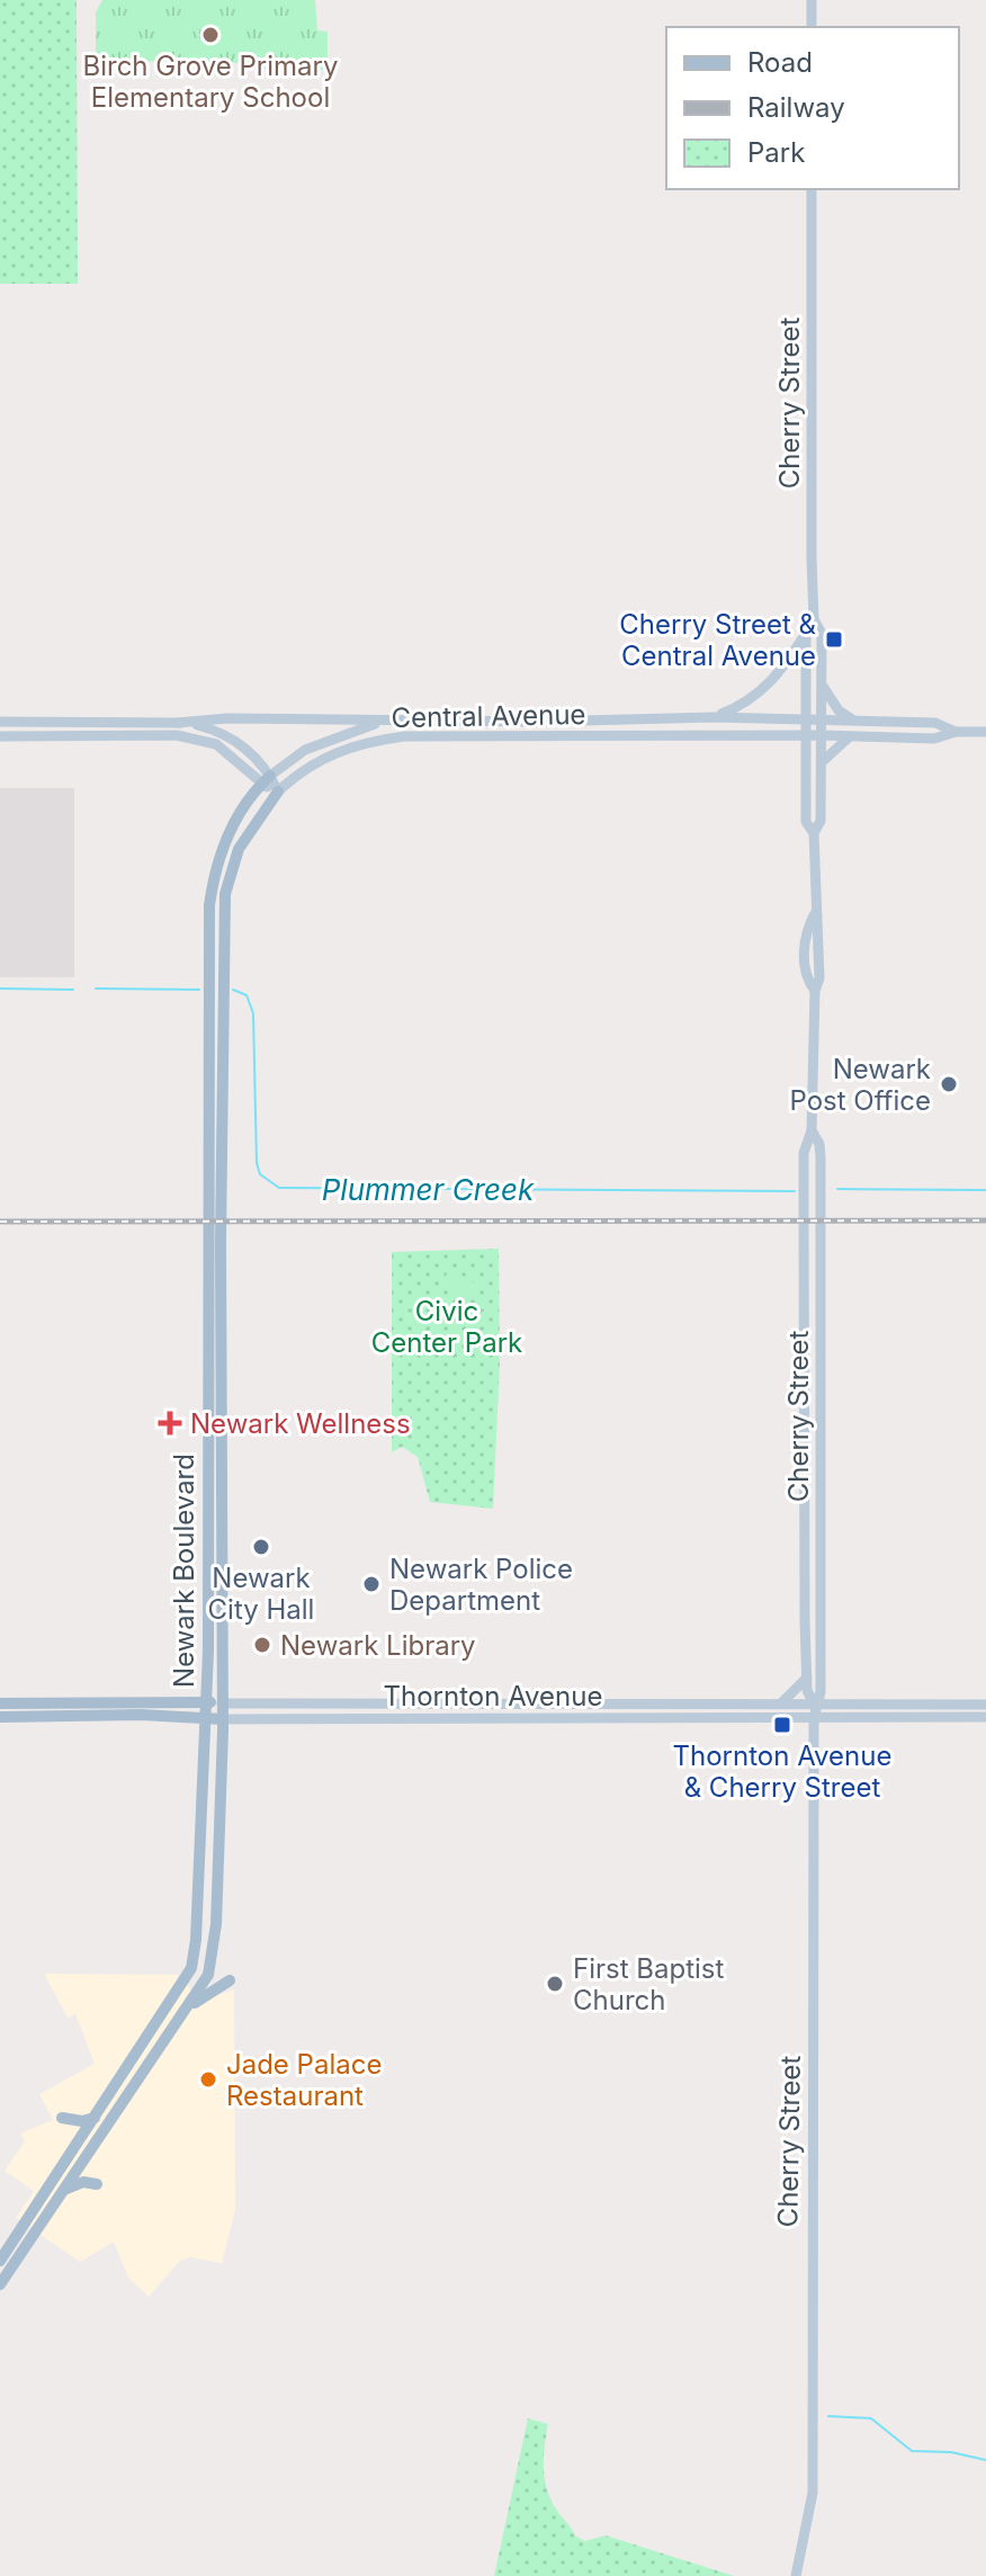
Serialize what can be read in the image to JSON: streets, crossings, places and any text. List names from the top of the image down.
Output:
{
  "streets": {
    "main road": ["Newark Boulevard", "Thornton Avenue"],
    "street": ["Cherry Street", "Central Avenue"]
  },
  "crossings": [
    ["Cherry Street", "Central Avenue"],
    ["Cherry Street", "Thornton Avenue"],
    ["Central Avenue", "Newark Boulevard"],
    ["Newark Boulevard", "Thornton Avenue"]
  ],
  "water": ["Plummer Creek"],
  "parks": ["Civic Center Park"],
  "places": {
    "other": [
      "Birch Grove Primary Elementary School",
      "Newark Post Office",
      "Newark City Hall",
      "Newark Police Department",
      "Newark Library",
      "First Baptist Church",
      "Jade Palace Restaurant"
    ],
    "transit": ["Cherry Street & Central Avenue", "Thornton Avenue & Cherry Street"],
    "health": ["Newark Wellness"]
  },
  "legend": ["Road", "Railway", "Park"]
}
